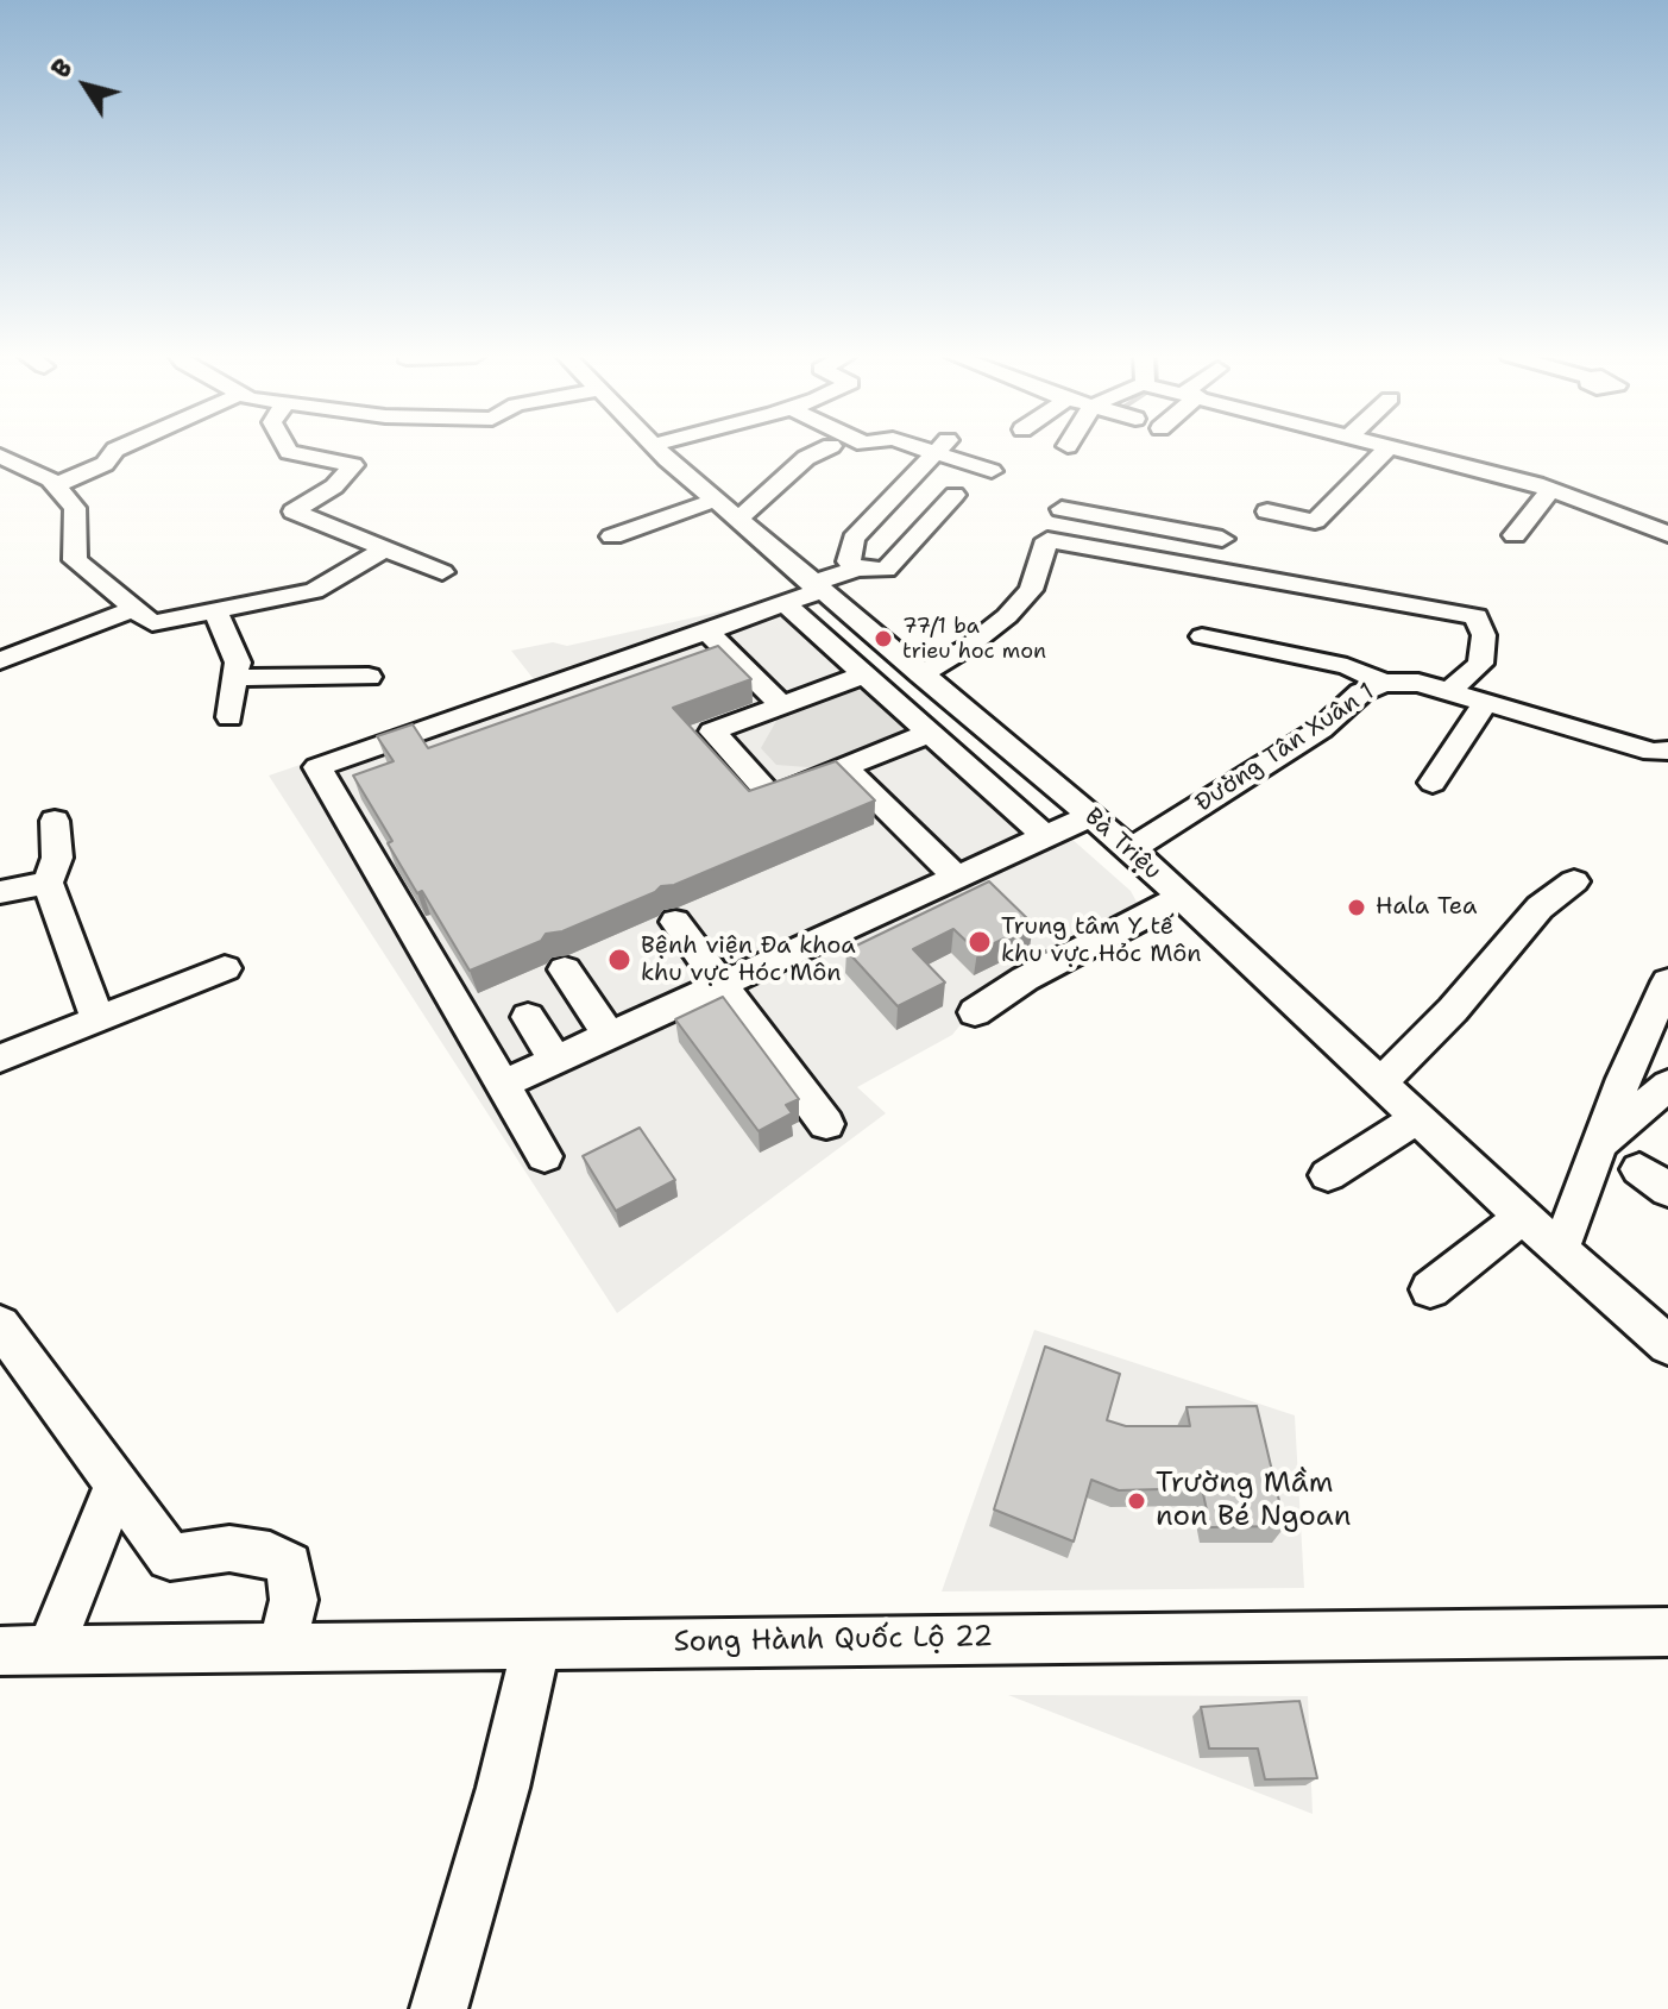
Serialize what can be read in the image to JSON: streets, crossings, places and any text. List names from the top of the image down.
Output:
{
  "streets": {
    "street": ["Đường Tân Xuân 1", "Bà Triệu", "Song Hành Quốc Lộ 22"]
  },
  "crossings": [
    ["Đường Tân Xuân 1", "Bà Triệu"]
  ],
  "places": [
    "77/1 ba trieu hoc mon",
    "Hala Tea",
    "Trung tâm Y tế khu vực Hóc Môn",
    "Bệnh viện Đa khoa khu vực Hóc Môn",
    "Trường Mầm non Bé Ngoan"
  ],
  "north": "top left"
}
